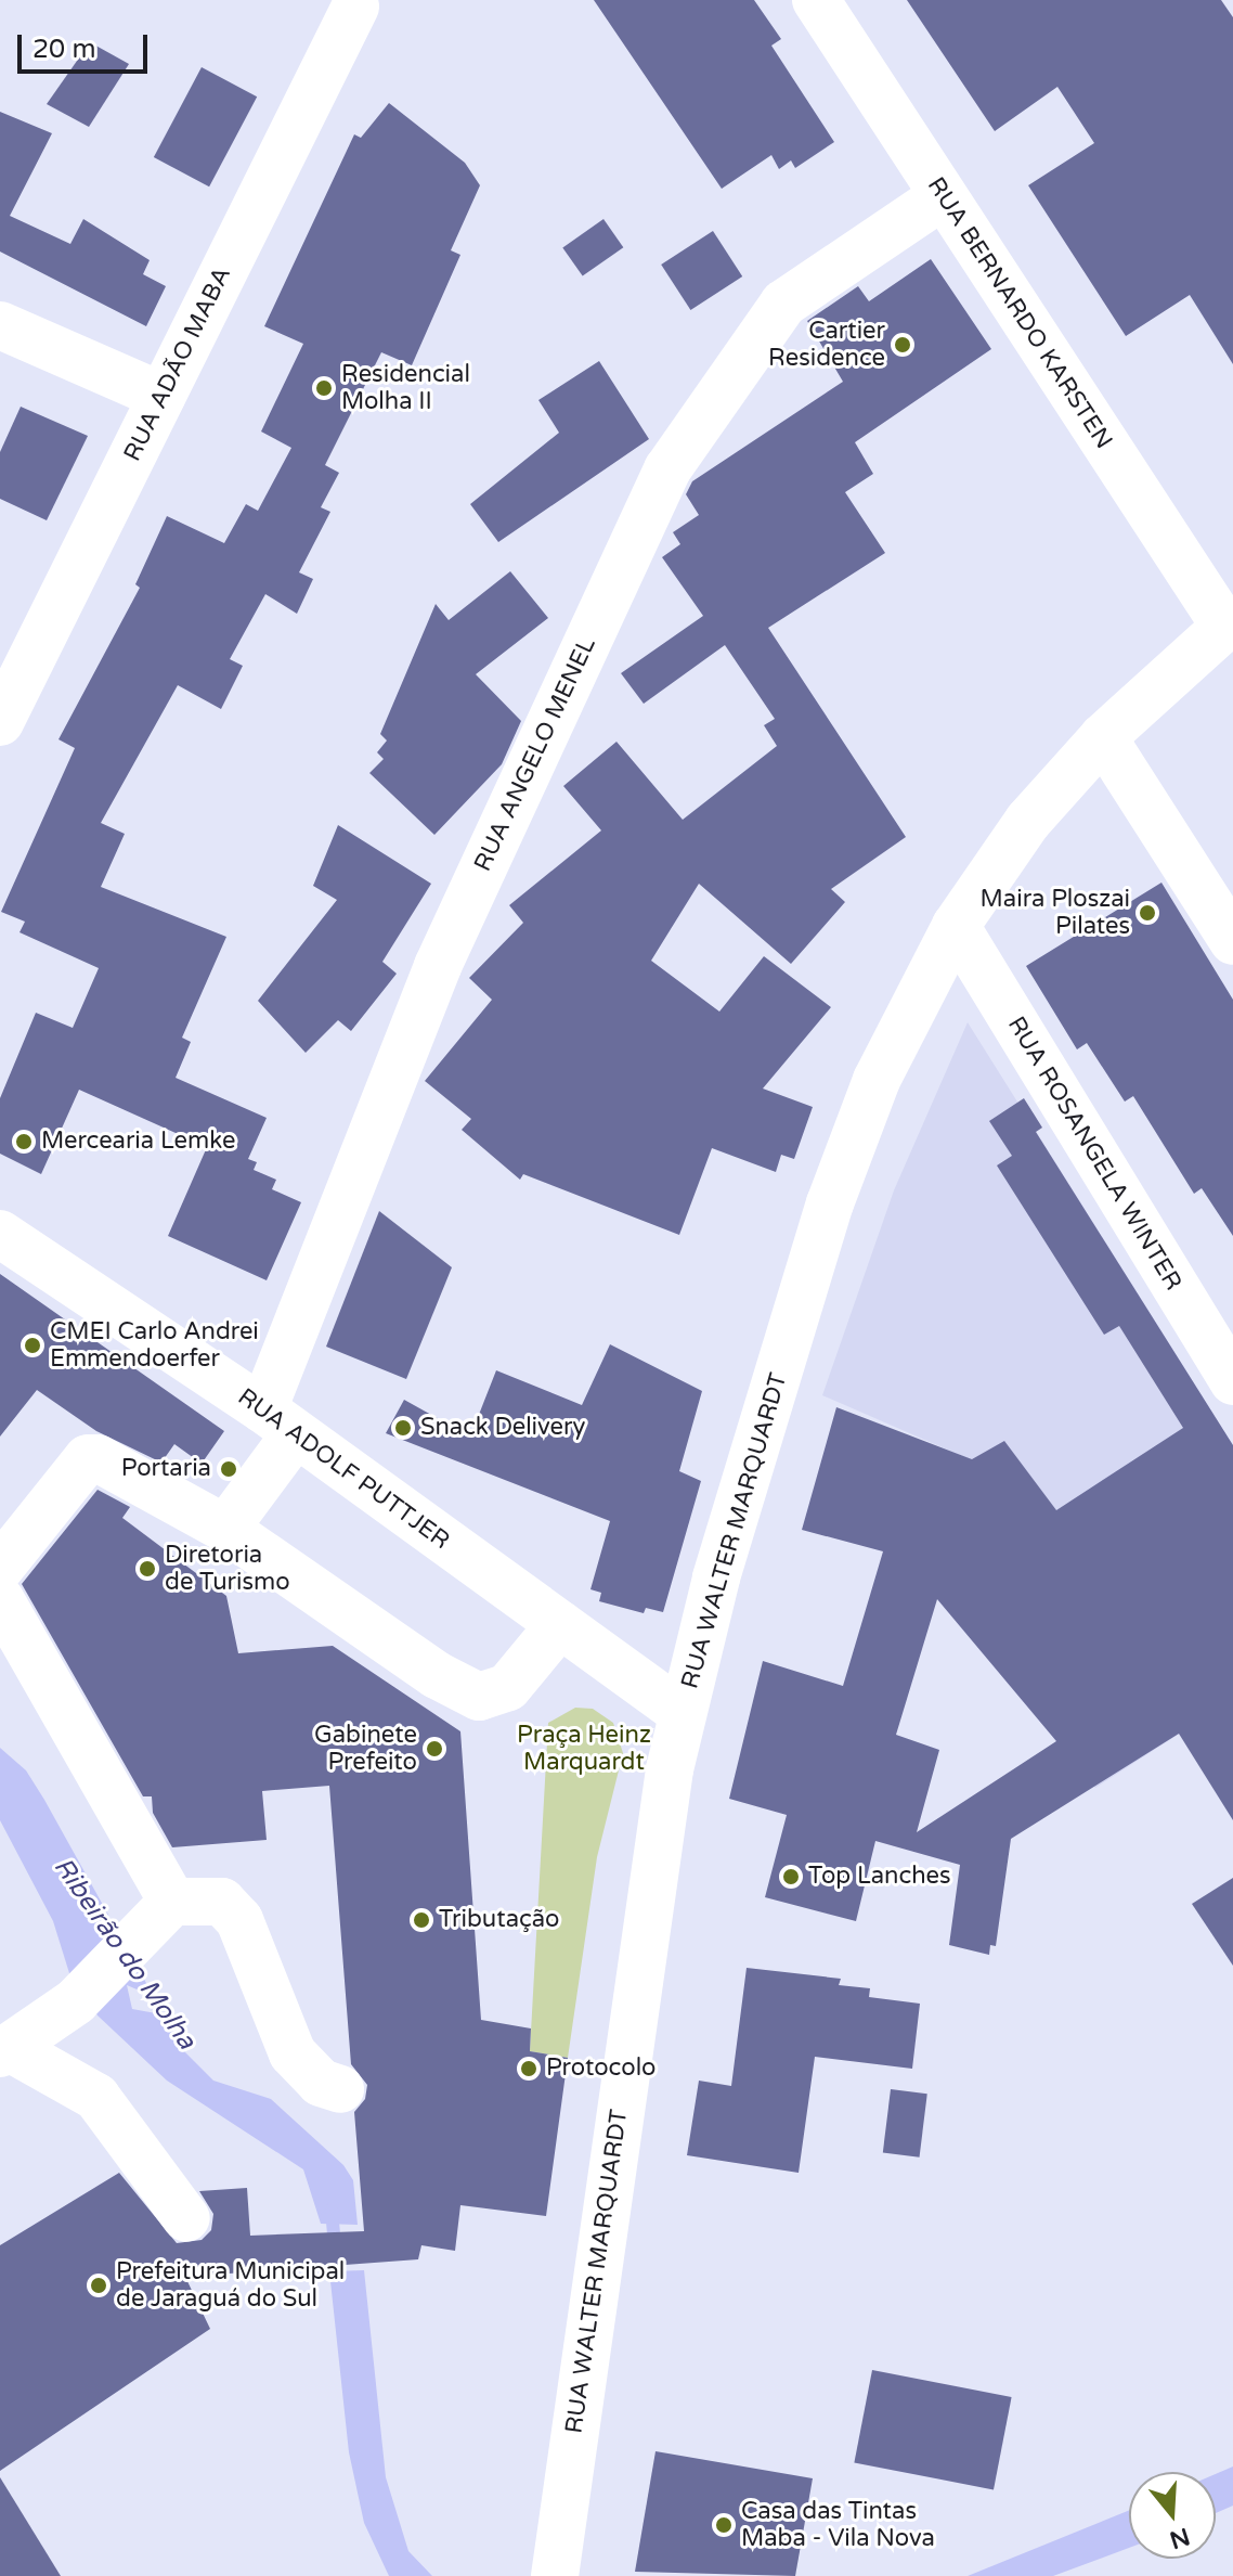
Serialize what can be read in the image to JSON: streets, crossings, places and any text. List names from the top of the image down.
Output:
{
  "streets": {
    "street": [
      "RUA BERNARDO KARSTEN",
      "RUA ADÃO MABA",
      "RUA ANGELO MENEL",
      "RUA ROSANGELA WINTER",
      "RUA ADOLF PUTTJER",
      "RUA WALTER MARQUARDT"
    ]
  },
  "crossings": [
    ["RUA BERNARDO KARSTEN", "RUA ANGELO MENEL"],
    ["RUA BERNARDO KARSTEN", "RUA WALTER MARQUARDT"],
    ["RUA ANGELO MENEL", "RUA ADOLF PUTTJER"],
    ["RUA ROSANGELA WINTER", "RUA WALTER MARQUARDT"],
    ["RUA ADOLF PUTTJER", "RUA WALTER MARQUARDT"]
  ],
  "water": ["Ribeirão do Molha"],
  "parks": ["Praça Heinz Marquardt"],
  "places": [
    "Cartier Residence",
    "Residencial Molha II",
    "Maira Ploszai Pilates",
    "Mercearia Lemke",
    "CMEI Carlo Andrei Emmendoerfer",
    "Snack Delivery",
    "Portaria",
    "Diretoria de Turismo",
    "Gabinete Prefeito",
    "Top Lanches",
    "Tributação",
    "Protocolo",
    "Prefeitura Municipal de Jaraguá do Sul",
    "Casa das Tintas Maba - Vila Nova"
  ],
  "scale_bar": "20 m",
  "north": "bottom"
}
